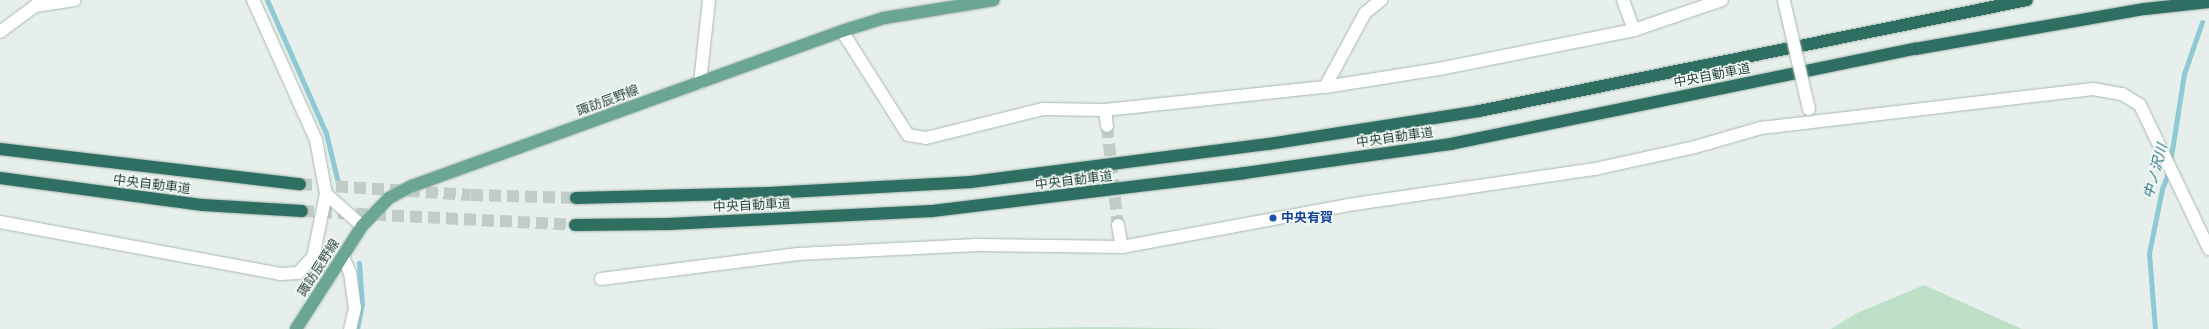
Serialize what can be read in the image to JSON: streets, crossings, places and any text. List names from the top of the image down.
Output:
{
  "streets": {
    "highway": ["中央自動車道"],
    "main road": ["諏訪辰野線"]
  },
  "water": ["中ノ沢川"],
  "places": ["中央有賀"]
}
